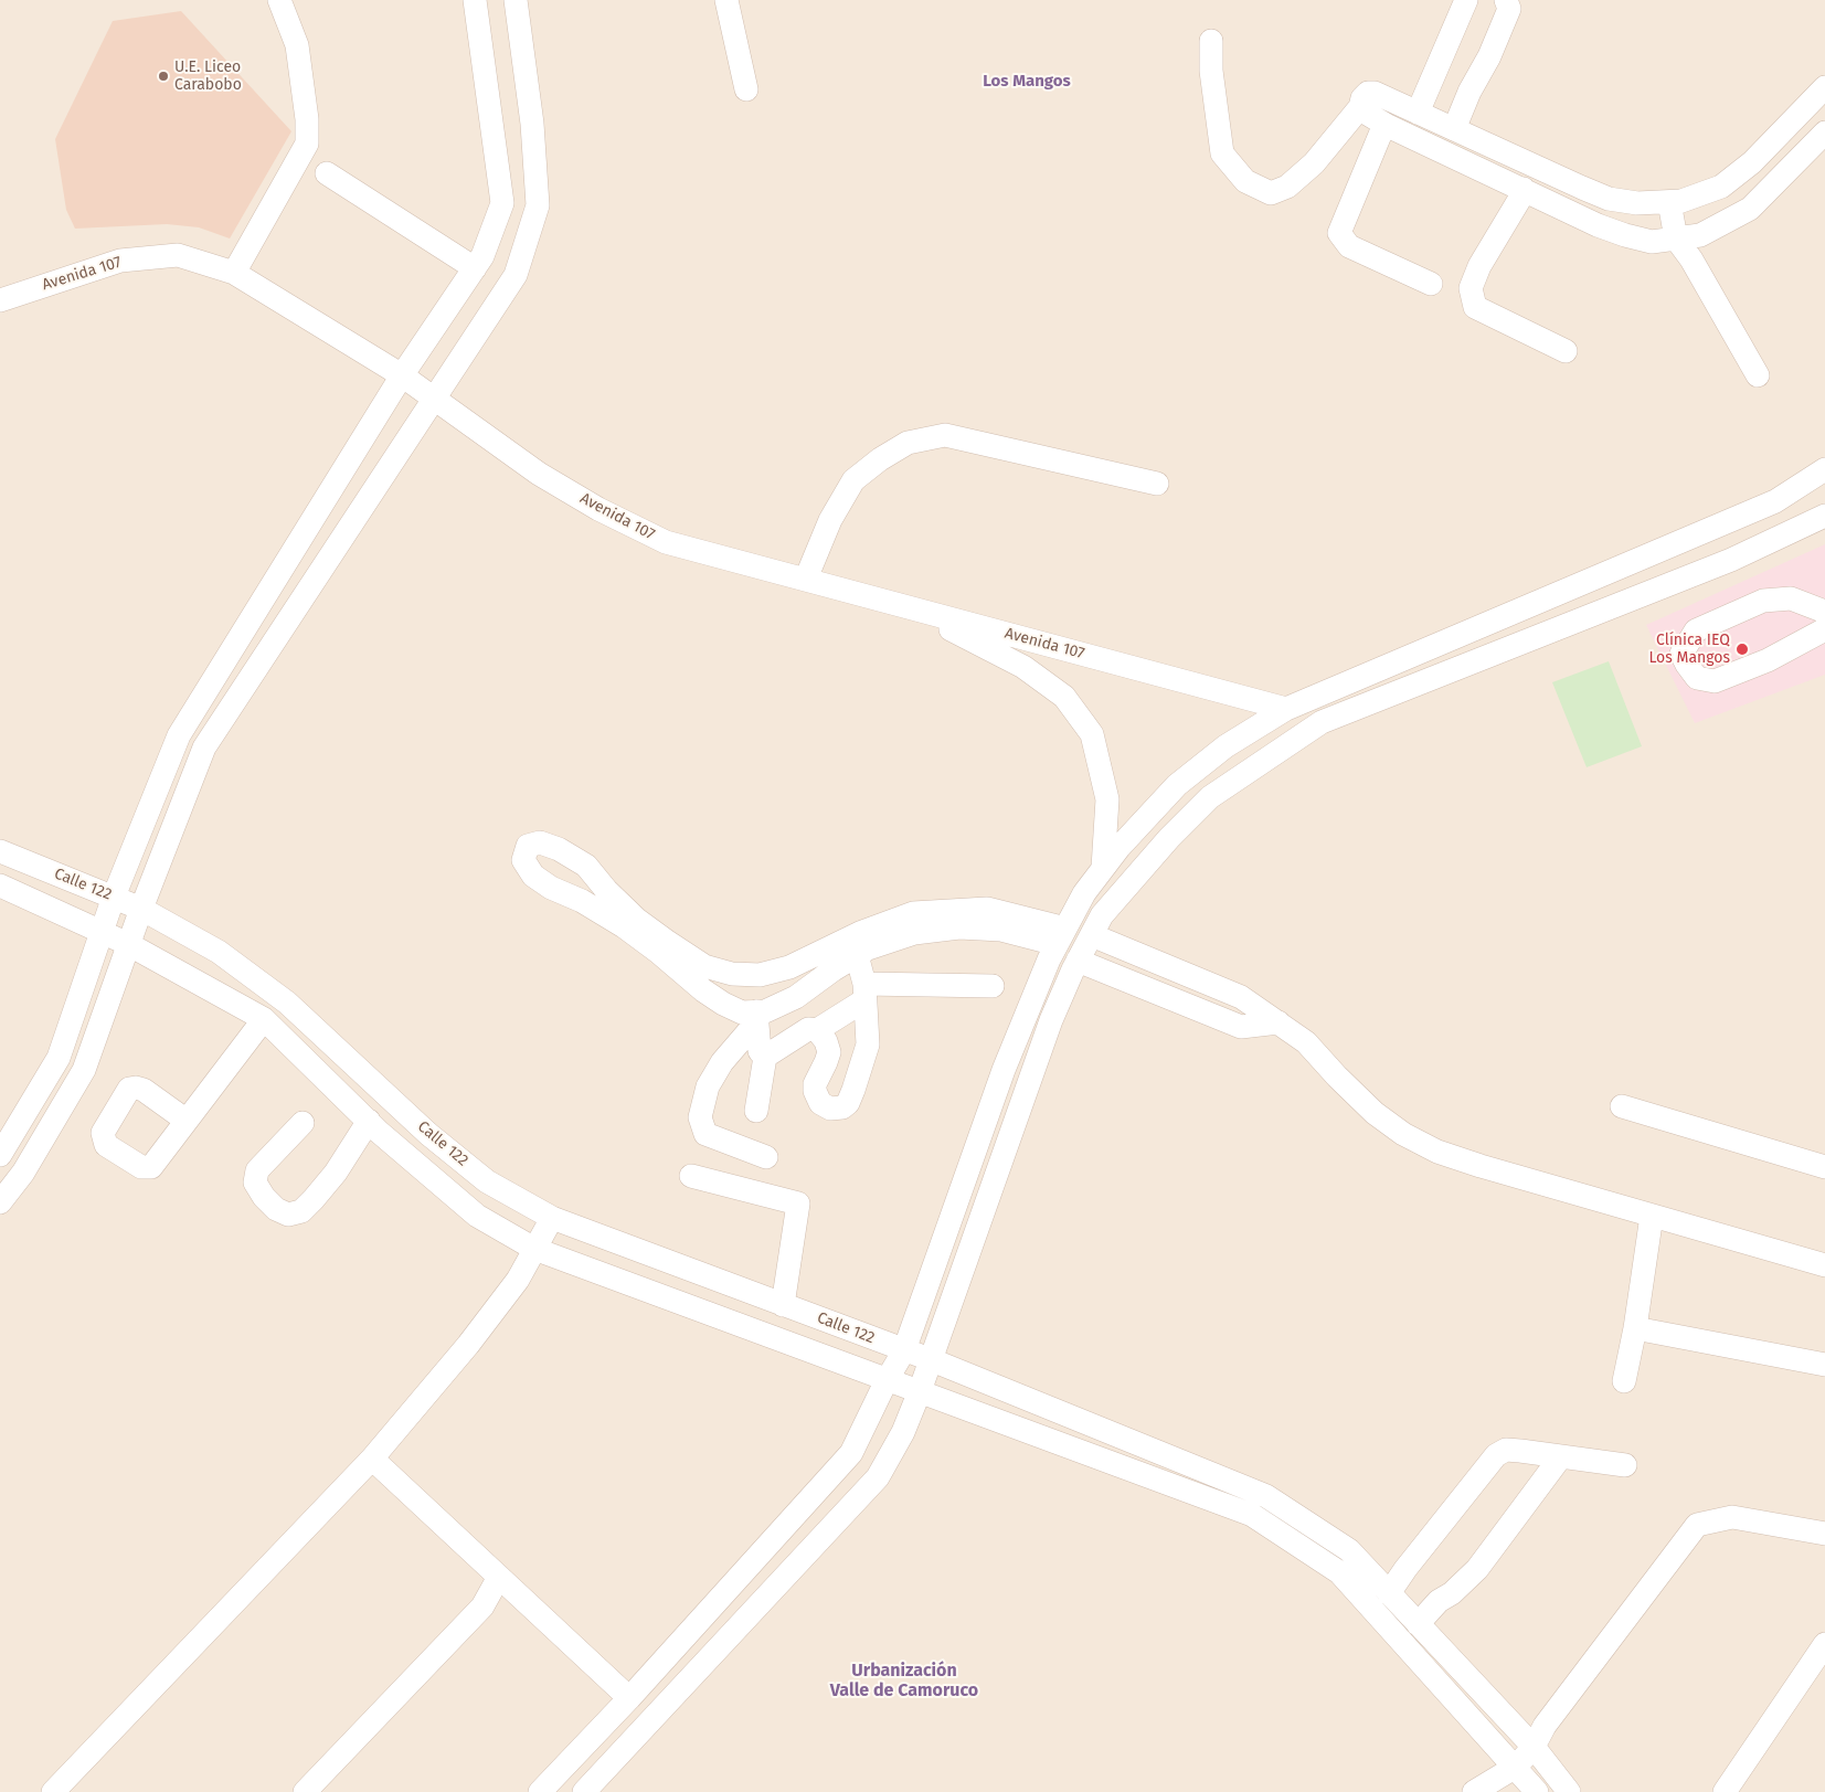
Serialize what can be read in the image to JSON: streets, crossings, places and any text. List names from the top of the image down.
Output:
{
  "streets": {
    "street": ["Avenida 107", "Calle 122"]
  },
  "districts": ["Los Mangos", "Urbanización Valle de Camoruco"],
  "places": ["U.E. Liceo Carabobo", "Clínica IEQ Los Mangos"]
}
